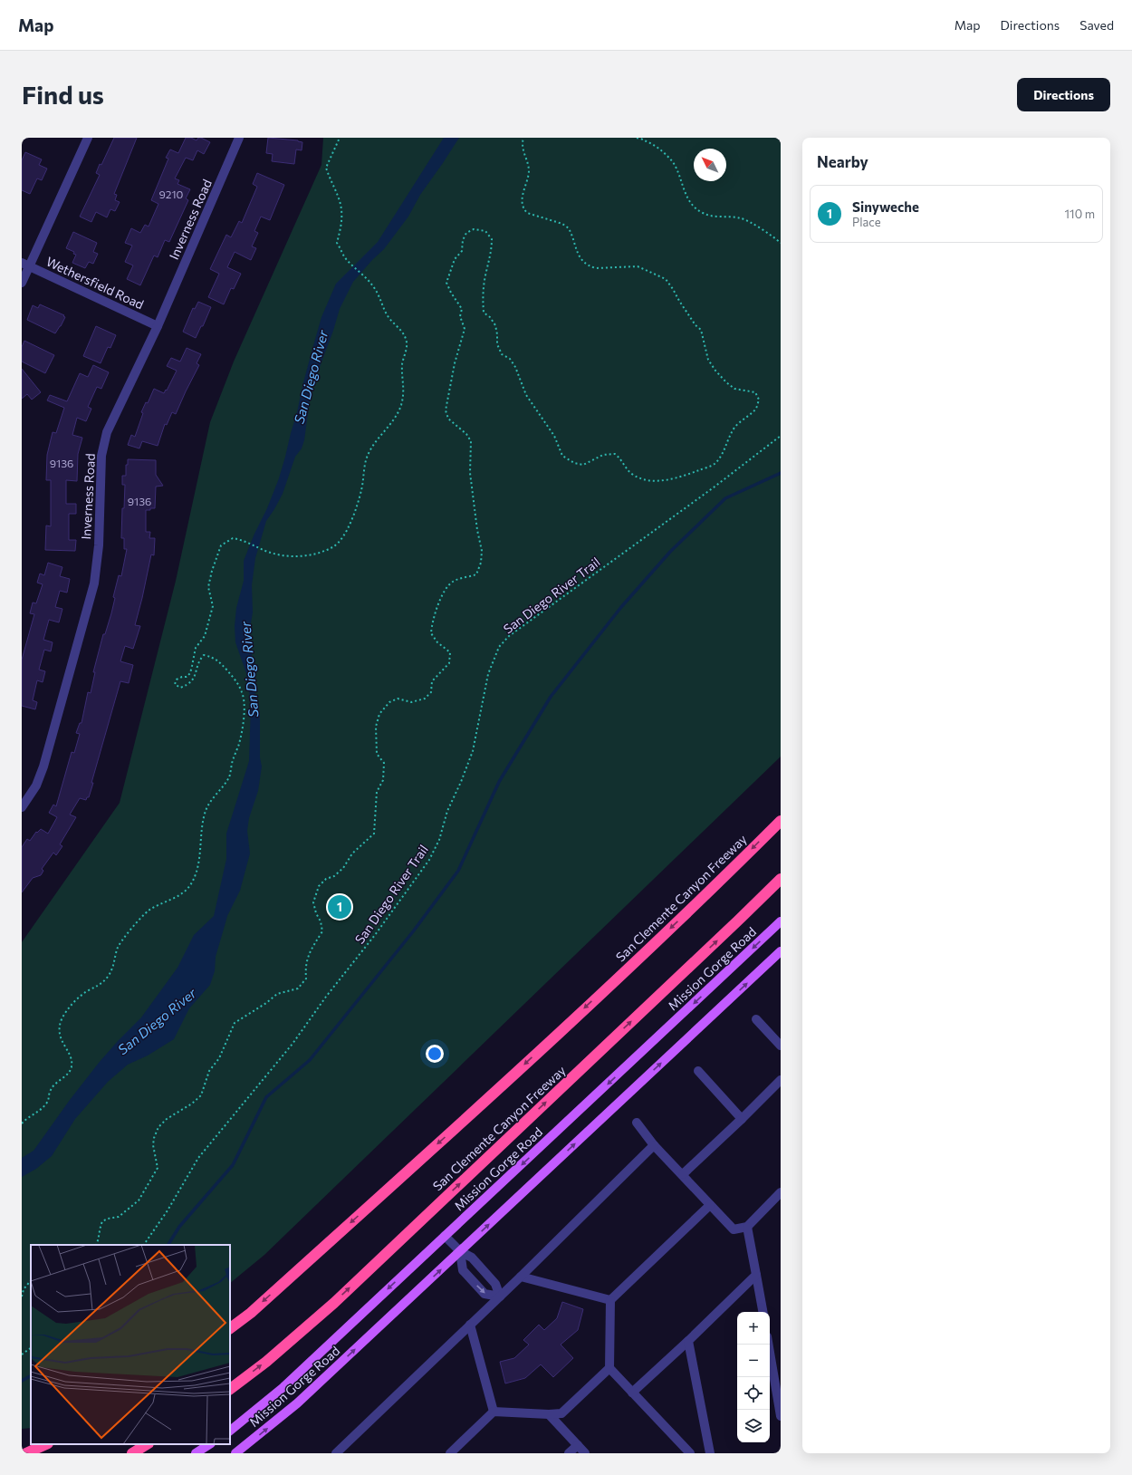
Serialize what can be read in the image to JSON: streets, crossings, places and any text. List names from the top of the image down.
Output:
{
  "streets": {
    "highway": ["San Clemente Canyon Freeway"],
    "main road": ["Mission Gorge Road"],
    "street": ["Inverness Road", "Wethersfield Road"],
    "path": ["San Diego River Trail"]
  },
  "crossings": [
    ["Inverness Road", "Wethersfield Road"]
  ],
  "water": ["San Diego River"],
  "house_numbers": ["9210", "9136", "9136"],
  "north": "top left",
  "page": {
    "header": "Map",
    "nav": ["Map", "Directions", "Saved"],
    "buttons": "Directions",
    "title": "Find us",
    "heading": "Nearby",
    "list": [
      {
        "mark": "1",
        "name": "Sinyweche",
        "note": "Place",
        "value": "110 m"
      }
    ],
    "pins": "1",
    "map_buttons": ["+", "−"]
  }
}
